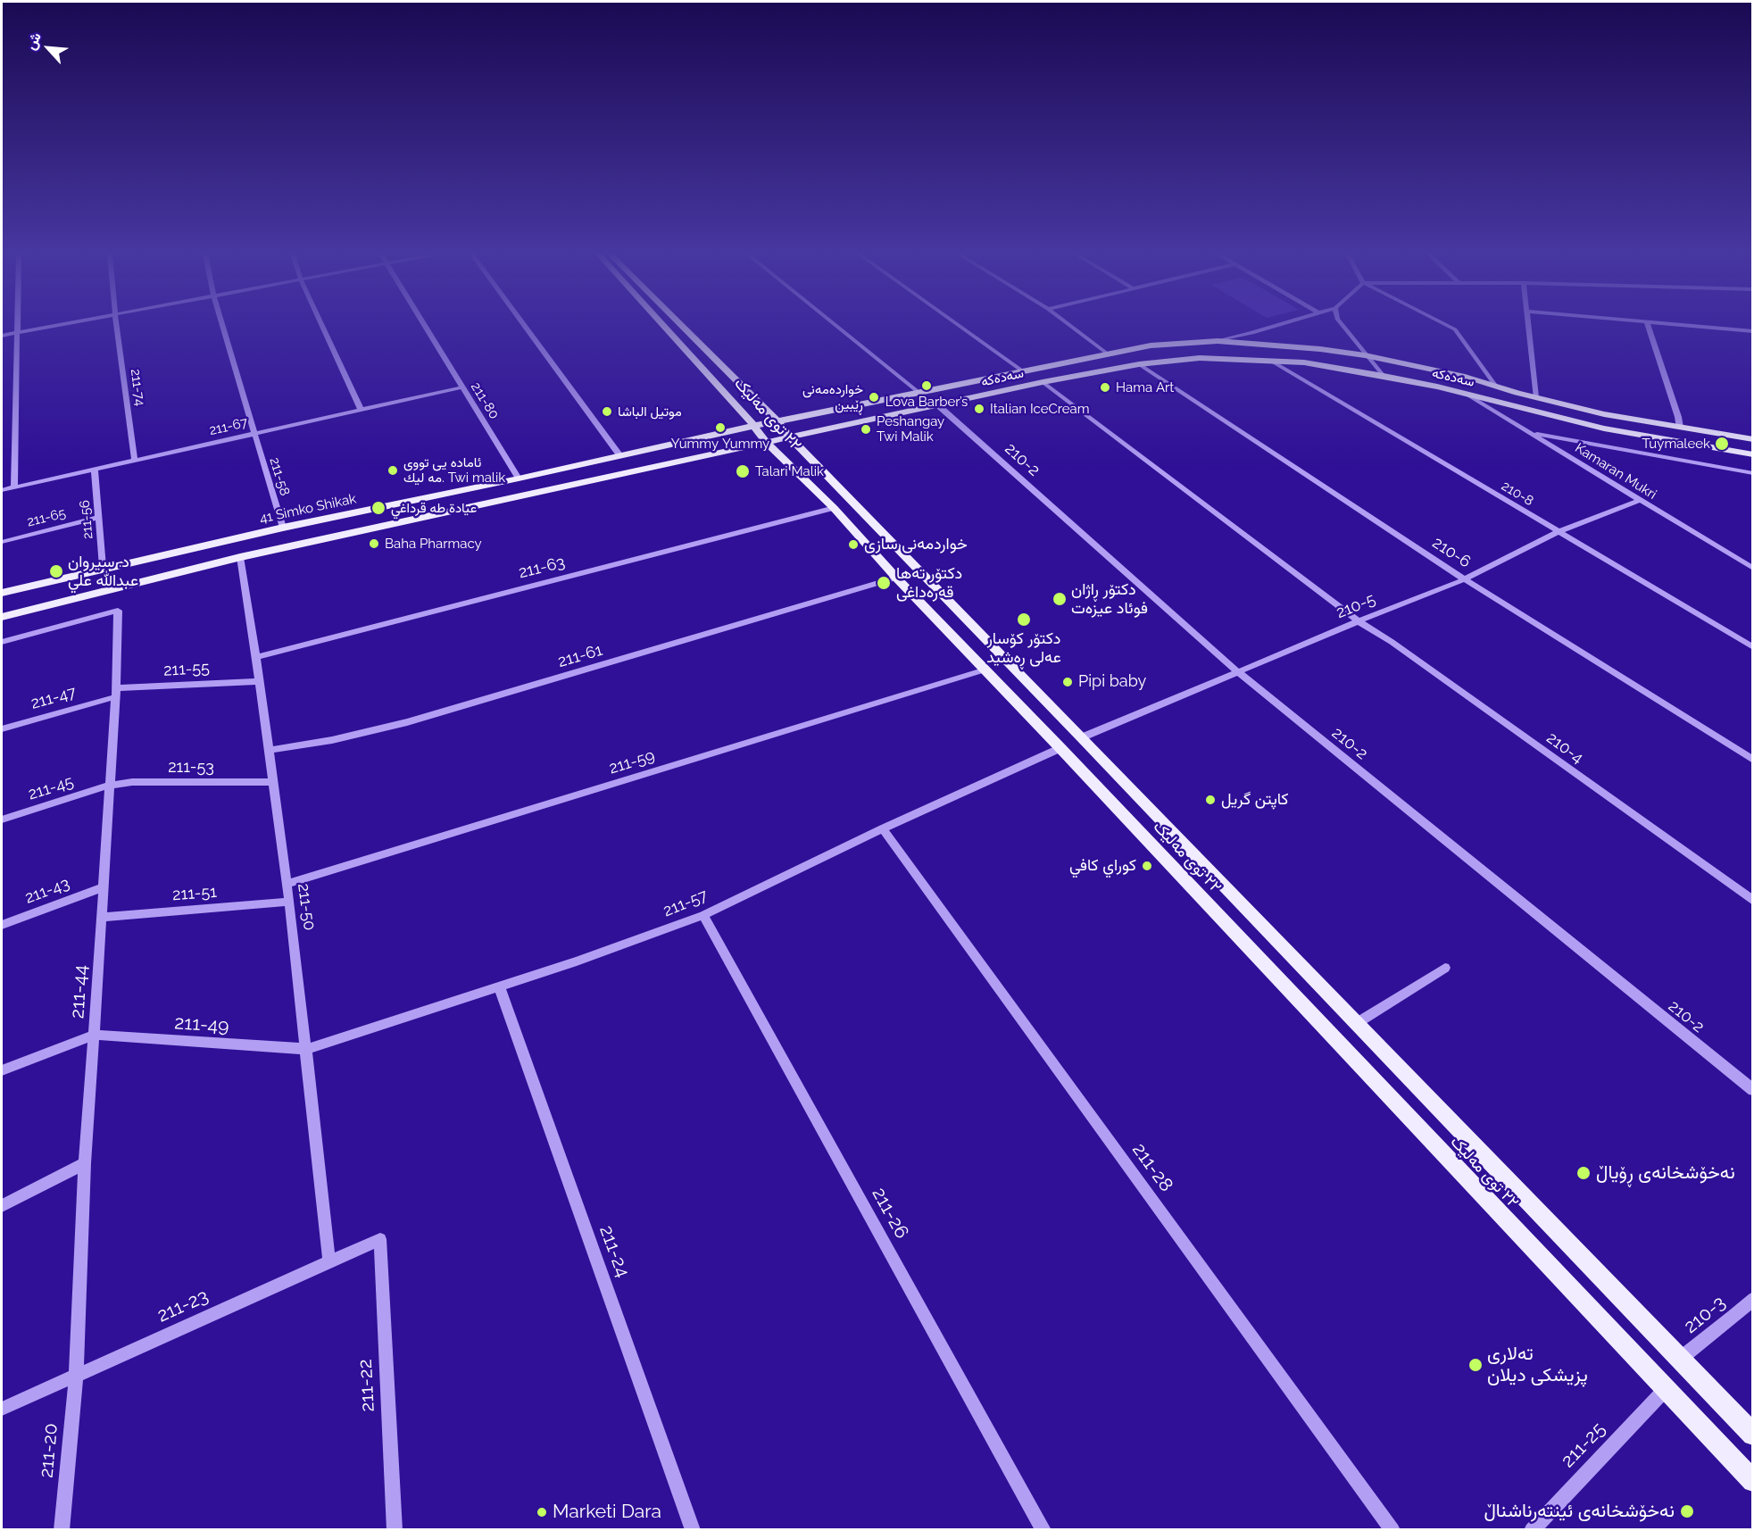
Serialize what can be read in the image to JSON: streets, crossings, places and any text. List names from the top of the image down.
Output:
{
  "streets": {
    "main road": ["سەدەکە", "٢٢ توی مەلیک", "41 Simko Shikak"],
    "street": [
      "211-74",
      "211-80",
      "211-67",
      "210-2",
      "Kamaran Mukri",
      "211-58",
      "210-8",
      "211-65",
      "211-56",
      "210-6",
      "211-63",
      "210-5",
      "211-61",
      "211-55",
      "211-47",
      "210-4",
      "211-59",
      "211-53",
      "211-45",
      "211-43",
      "211-51",
      "211-57",
      "211-50",
      "211-44",
      "211-49",
      "211-28",
      "211-26",
      "211-24",
      "211-23",
      "210-3",
      "211-22",
      "211-25",
      "211-20"
    ]
  },
  "crossings": [
    ["سەدەکە", "٢٢ توی مەلیک"],
    ["سەدەکە", "210-2"],
    ["سەدەکە", "Kamaran Mukri"],
    ["سەدەکە", "210-8"],
    ["سەدەکە", "41 Simko Shikak"],
    ["سەدەکە", "210-6"],
    ["سەدەکە", "210-4"],
    ["211-74", "211-67"],
    ["211-80", "211-67"],
    ["211-80", "41 Simko Shikak"],
    ["٢٢ توی مەلیک", "41 Simko Shikak"],
    ["٢٢ توی مەلیک", "211-63"],
    ["٢٢ توی مەلیک", "210-5"],
    ["٢٢ توی مەلیک", "211-61"],
    ["٢٢ توی مەلیک", "211-59"],
    ["٢٢ توی مەلیک", "211-57"],
    ["٢٢ توی مەلیک", "210-3"],
    ["٢٢ توی مەلیک", "211-25"],
    ["211-67", "211-58"],
    ["211-67", "211-56"],
    ["210-2", "210-5"],
    ["Kamaran Mukri", "210-5"],
    ["211-58", "41 Simko Shikak"],
    ["210-8", "210-5"],
    ["41 Simko Shikak", "211-56"],
    ["211-65", "211-56"],
    ["210-6", "210-5"],
    ["211-63", "211-50"],
    ["210-5", "210-4"],
    ["211-61", "211-50"],
    ["211-55", "211-47"],
    ["211-55", "211-50"],
    ["211-55", "211-44"],
    ["211-47", "211-44"],
    ["211-59", "211-50"],
    ["211-53", "211-45"],
    ["211-53", "211-50"],
    ["211-53", "211-44"],
    ["211-45", "211-44"],
    ["211-43", "211-44"],
    ["211-51", "211-50"],
    ["211-51", "211-44"],
    ["211-57", "211-50"],
    ["211-57", "211-49"],
    ["211-57", "211-28"],
    ["211-57", "211-26"],
    ["211-57", "211-24"],
    ["211-50", "211-49"],
    ["211-50", "211-23"],
    ["211-44", "211-49"],
    ["211-44", "211-23"],
    ["211-44", "211-20"],
    ["211-23", "211-22"],
    ["211-23", "211-20"]
  ],
  "places": [
    "Lova Barber’s",
    "Hama Art",
    "خواردە‌مە‌نی ڕێبین",
    "Italian IceCream",
    "موتيل الباشا",
    "Yummy Yummy",
    "Peshangay Twi Malik",
    "Tuymaleek",
    "ئاماده يى تووى مه ليك. Twi malik",
    "Talari Malik",
    "عيادة طه قرداغي",
    "Baha Pharmacy",
    "خواردمەنی سازی",
    "د. سيروان عبدالله علي",
    "دکتۆر تەها قەرەداغی",
    "دکتۆر ڕاژان فوئاد عیزەت",
    "دکتۆر کۆسار عەلی ڕەشید",
    "Pipi baby",
    "کاپتن گریل",
    "كوراي كافي",
    "نەخۆشخانەی ڕۆیاڵ",
    "تەلاری پزیشکی دیلان",
    "نەخۆشخانەی ئینتەرناشناڵ",
    "Marketi Dara"
  ],
  "north": "top left"
}
